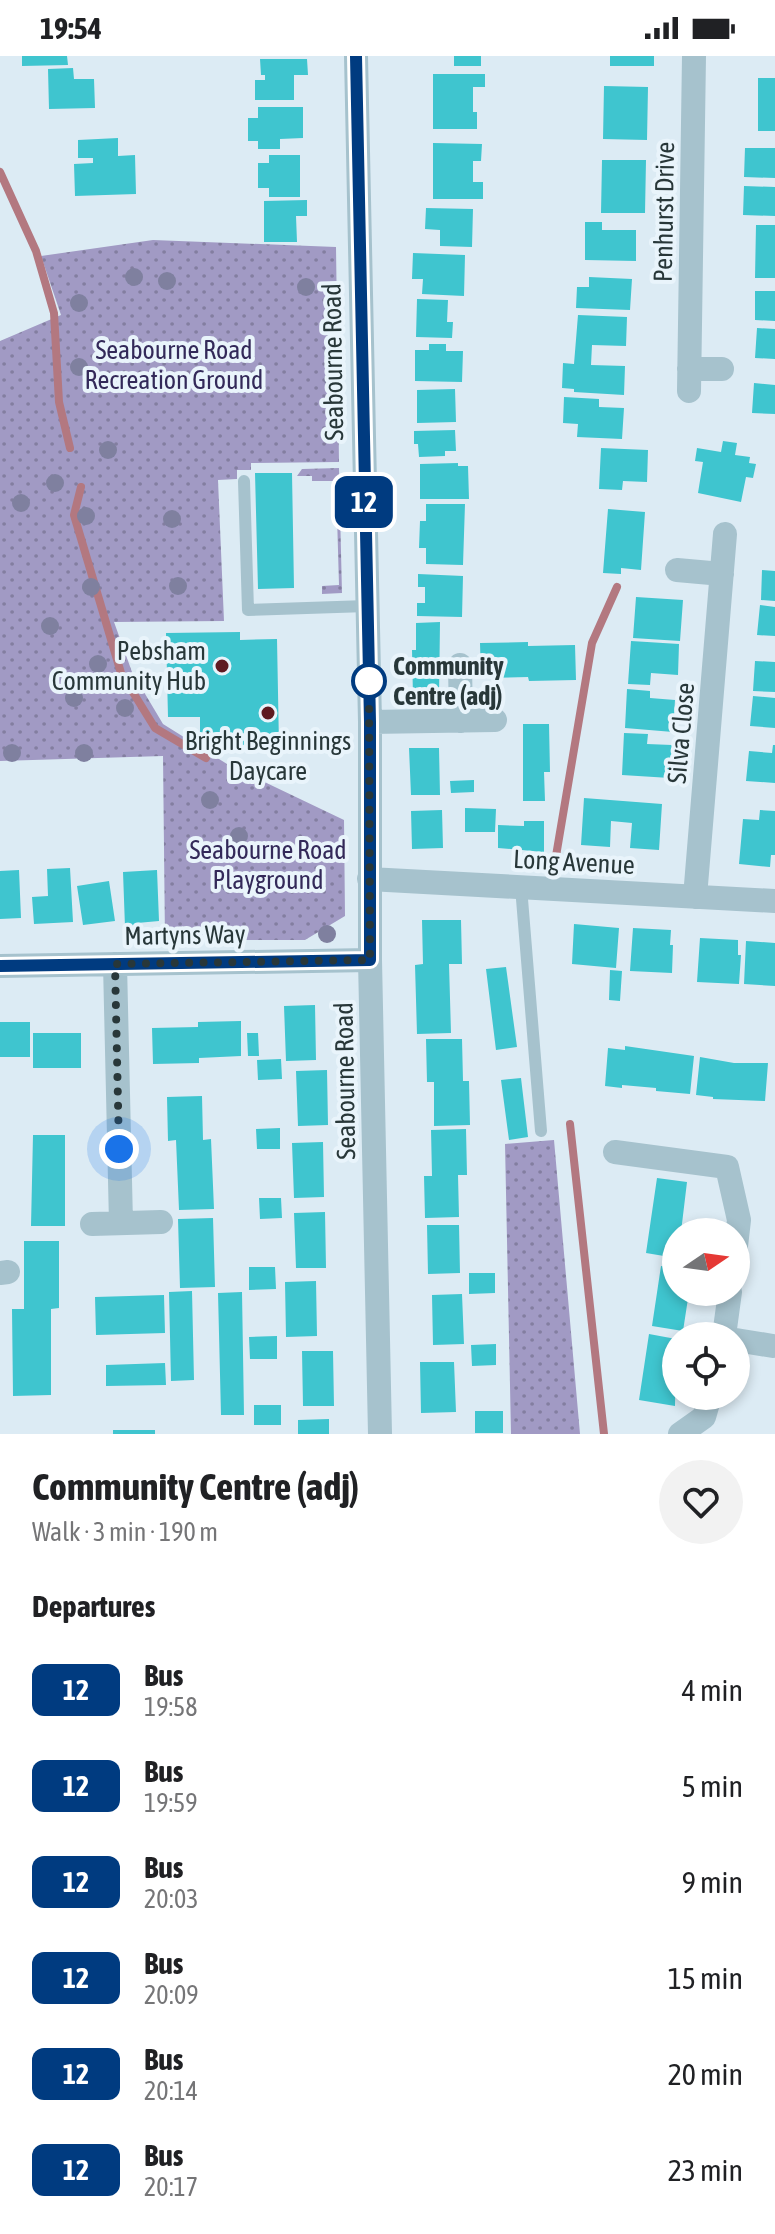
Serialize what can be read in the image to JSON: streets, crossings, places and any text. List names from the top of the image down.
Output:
{
  "streets": {
    "street": [
      "Penhurst Drive",
      "Seabourne Road",
      "Silva Close",
      "Long Avenue",
      "Martyns Way"
    ]
  },
  "crossings": [
    ["Seabourne Road", "Long Avenue"],
    ["Seabourne Road", "Martyns Way"],
    ["Silva Close", "Long Avenue"]
  ],
  "parks": ["Seabourne Road Recreation Ground", "Seabourne Road Playground"],
  "places": ["Pebsham Community Hub", "Community Centre (adj)", "Bright Beginnings Daycare"],
  "lines": ["bus line 12"],
  "north": "right",
  "page": {
    "status": "19:54",
    "on_map": "12",
    "heading": [
      ["Community Centre (adj)", "Walk · 3 min · 190 m"],
      "Departures"
    ],
    "list": [
      {
        "mark": "12",
        "name": "Bus",
        "note": "19:58",
        "value": "4 min"
      },
      {
        "mark": "12",
        "name": "Bus",
        "note": "19:59",
        "value": "5 min"
      },
      {
        "mark": "12",
        "name": "Bus",
        "note": "20:03",
        "value": "9 min"
      },
      {
        "mark": "12",
        "name": "Bus",
        "note": "20:09",
        "value": "15 min"
      },
      {
        "mark": "12",
        "name": "Bus",
        "note": "20:14",
        "value": "20 min"
      },
      {
        "mark": "12",
        "name": "Bus",
        "note": "20:17",
        "value": "23 min"
      }
    ]
  }
}
